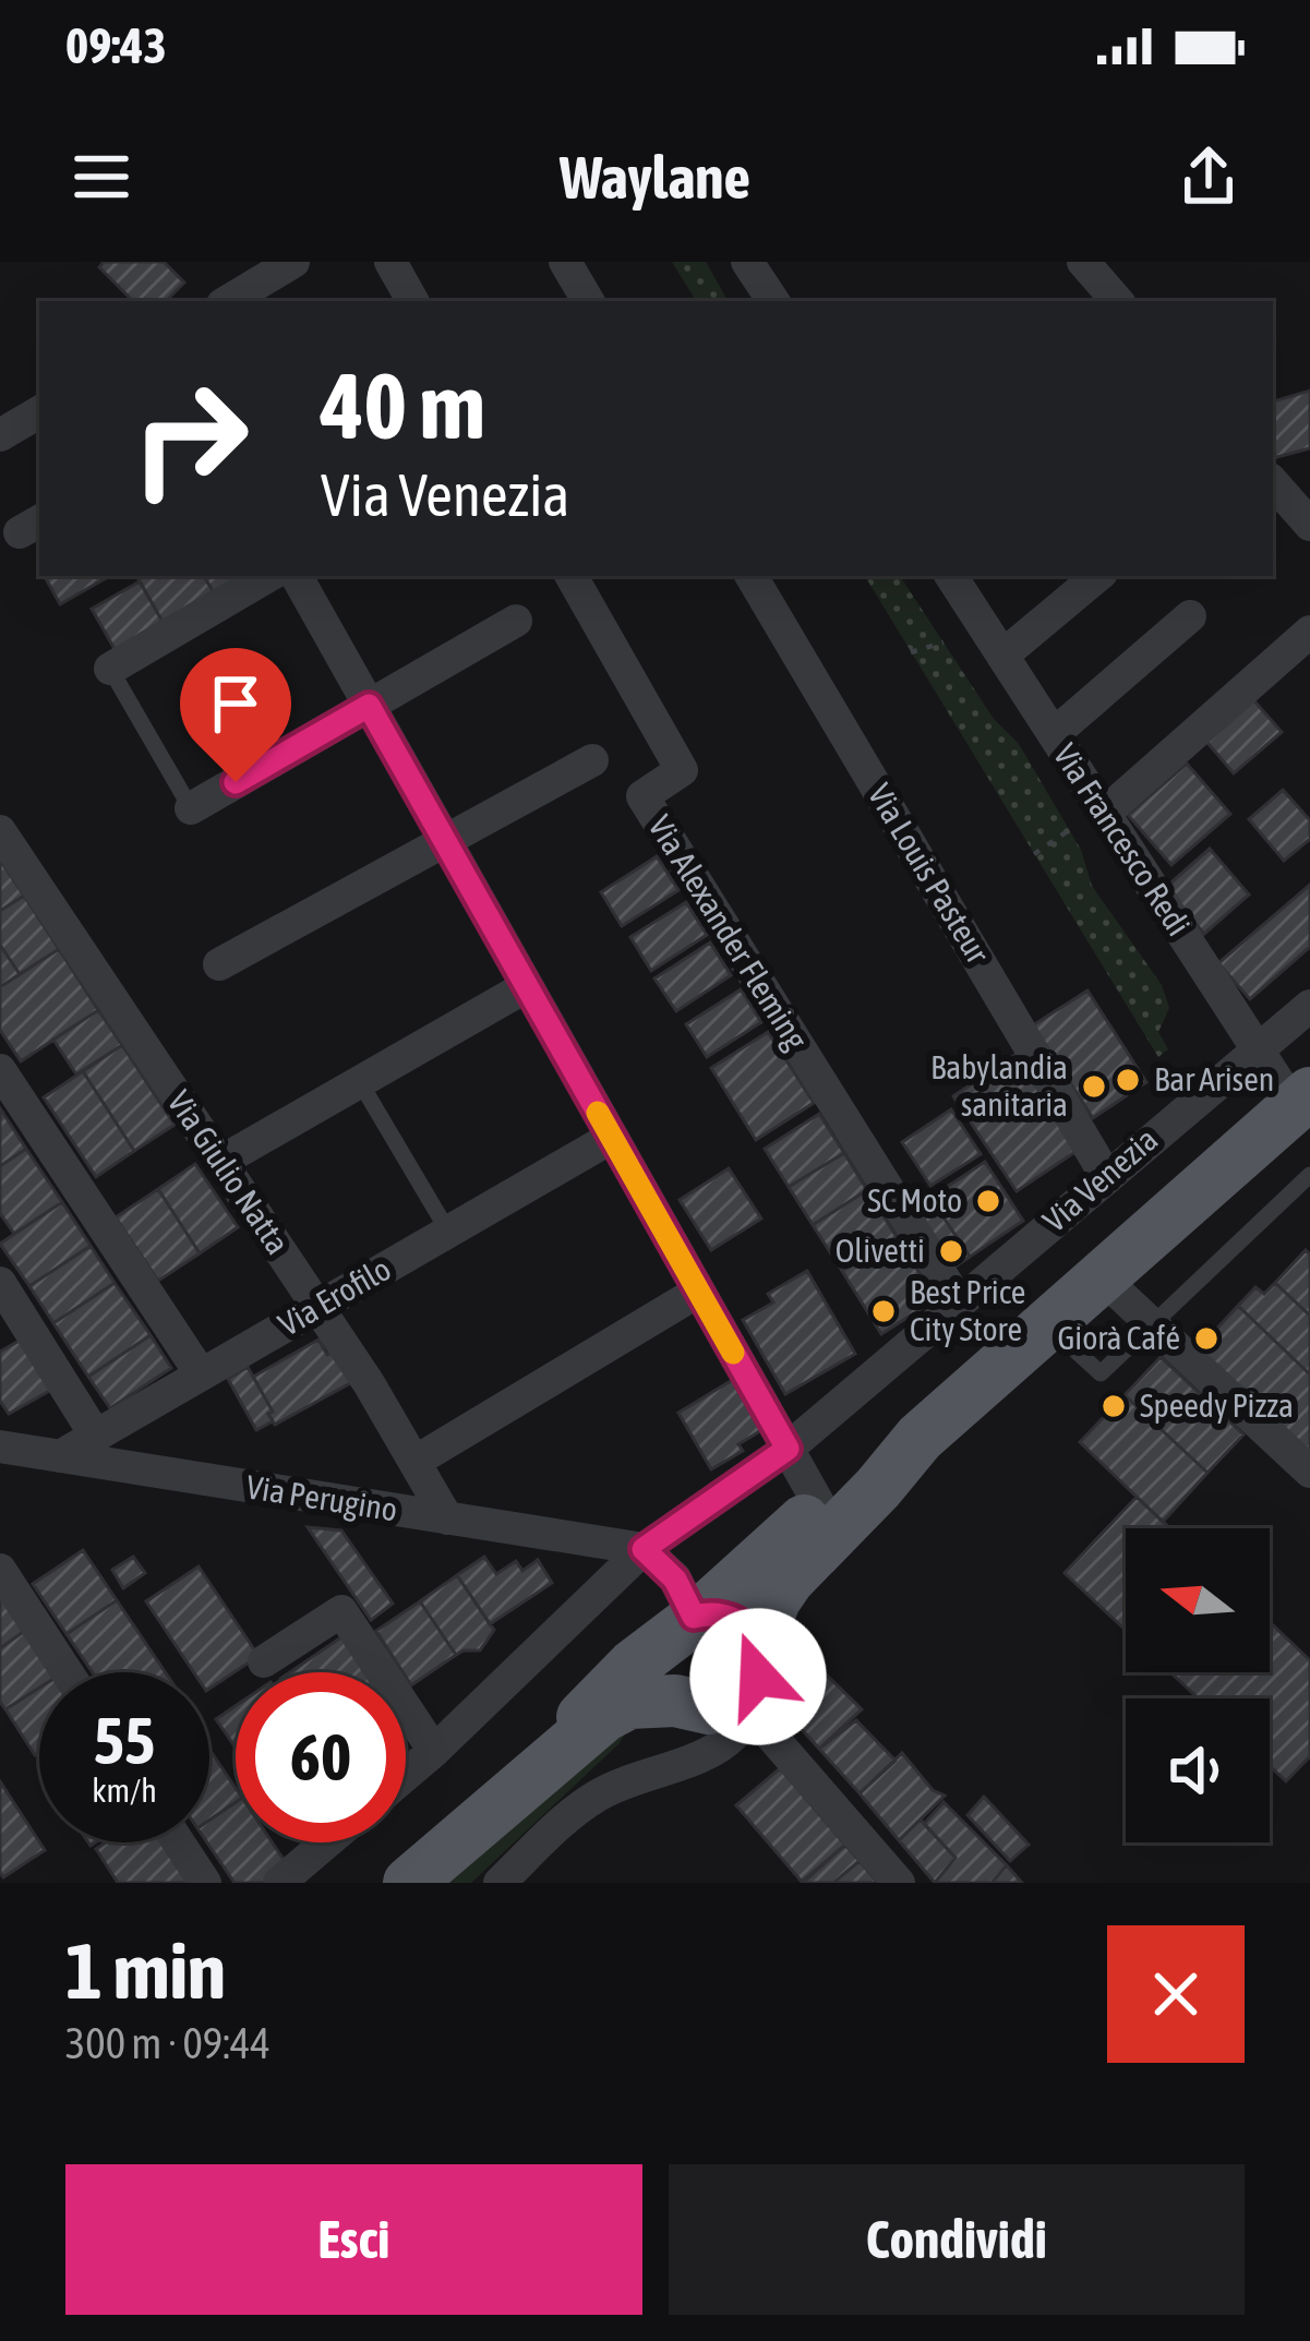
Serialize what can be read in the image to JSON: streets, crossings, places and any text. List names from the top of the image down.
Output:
{
  "streets": {
    "street": [
      "Via Francesco Redi",
      "Via Louis Pasteur",
      "Via Alexander Fleming",
      "Via Giulio Natta",
      "Via Venezia",
      "Via Erofilo",
      "Via Perugino"
    ]
  },
  "crossings": [
    ["Via Francesco Redi", "Via Venezia"],
    ["Via Louis Pasteur", "Via Venezia"],
    ["Via Alexander Fleming", "Via Venezia"],
    ["Via Giulio Natta", "Via Erofilo"],
    ["Via Giulio Natta", "Via Perugino"],
    ["Via Venezia", "Via Perugino"],
    ["Via Erofilo", "Via Perugino"]
  ],
  "places": [
    "Bar Arisen",
    "Babylandia sanitaria",
    "SC Moto",
    "Olivetti",
    "Best Price City Store",
    "Giorà Café",
    "Speedy Pizza"
  ],
  "north": "left",
  "page": {
    "status": "09:43",
    "header": "Waylane",
    "turn": ["40 m", "Via Venezia"],
    "speed": "55 km/h",
    "limit": "60",
    "heading": ["1 min", "300 m · 09:44"],
    "buttons": ["Esci", "Condividi"]
  }
}
